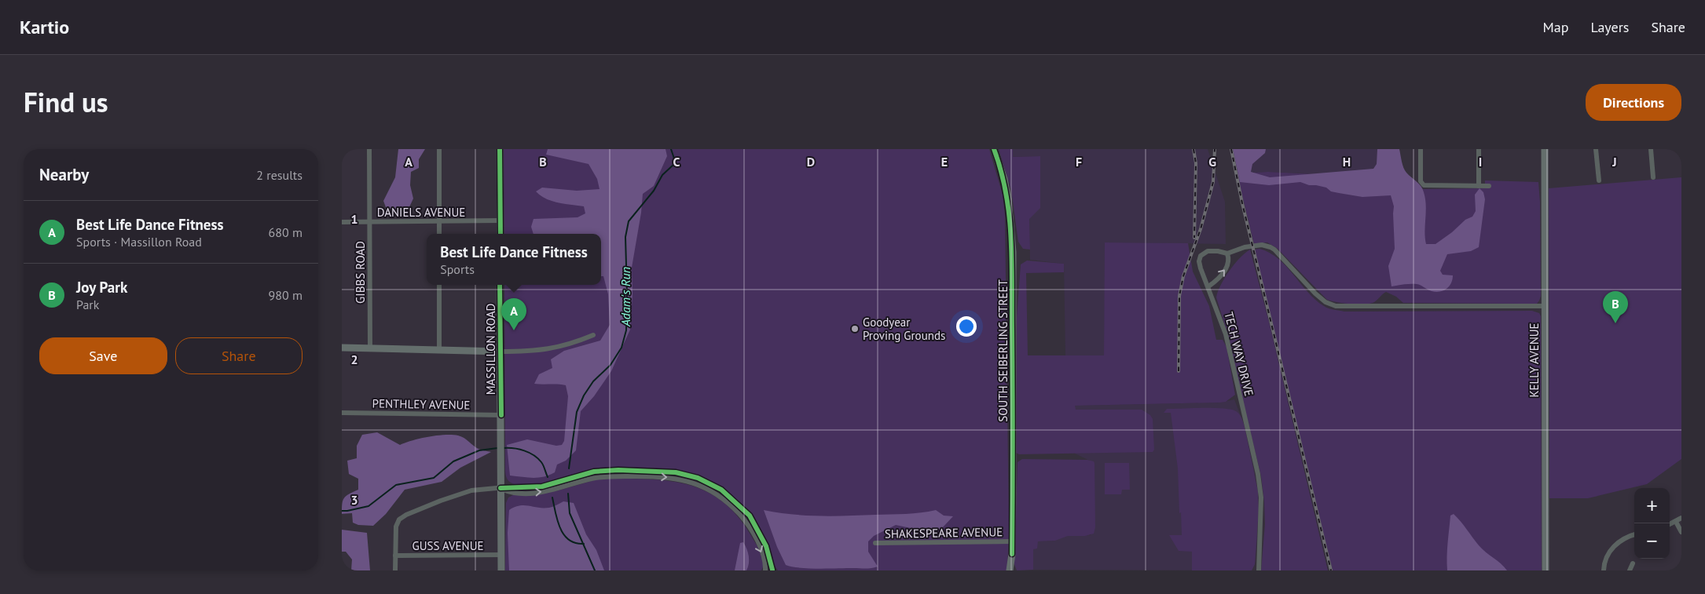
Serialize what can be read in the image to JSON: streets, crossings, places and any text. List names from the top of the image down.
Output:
{
  "streets": {
    "main road": ["MASSILLON ROAD", "SOUTH SEIBERLING STREET", "KELLY AVENUE"],
    "street": [
      "DANIELS AVENUE",
      "GIBBS ROAD",
      "TECH WAY DRIVE",
      "PENTHLEY AVENUE",
      "SHAKESPEARE AVENUE",
      "GUSS AVENUE"
    ]
  },
  "crossings": [
    ["DANIELS AVENUE", "GIBBS ROAD"],
    ["MASSILLON ROAD", "PENTHLEY AVENUE"],
    ["MASSILLON ROAD", "GUSS AVENUE"],
    ["SOUTH SEIBERLING STREET", "SHAKESPEARE AVENUE"],
    ["TECH WAY DRIVE", "KELLY AVENUE"]
  ],
  "water": ["Adam's Run"],
  "places": ["Goodyear Proving Grounds"],
  "page": {
    "header": "Kartio",
    "nav": ["Map", "Layers", "Share"],
    "title": "Find us",
    "buttons": [
      "Directions",
      ["Save", "Share"]
    ],
    "heading": ["Nearby", "2 results"],
    "list": [
      {
        "mark": "A",
        "name": "Best Life Dance Fitness",
        "note": "Sports · Massillon Road",
        "value": "680 m"
      },
      {
        "mark": "B",
        "name": "Joy Park",
        "note": "Park",
        "value": "980 m"
      }
    ],
    "popup": ["Best Life Dance Fitness", "Sports"],
    "pins": ["B", "A"],
    "map_buttons": ["+", "−"]
  },
  "grid": {
    "columns": [
      "A",
      "B",
      "C",
      "D",
      "E",
      "F",
      "G",
      "H",
      "I",
      "J"
    ],
    "rows": ["1", "2", "3"]
  }
}
